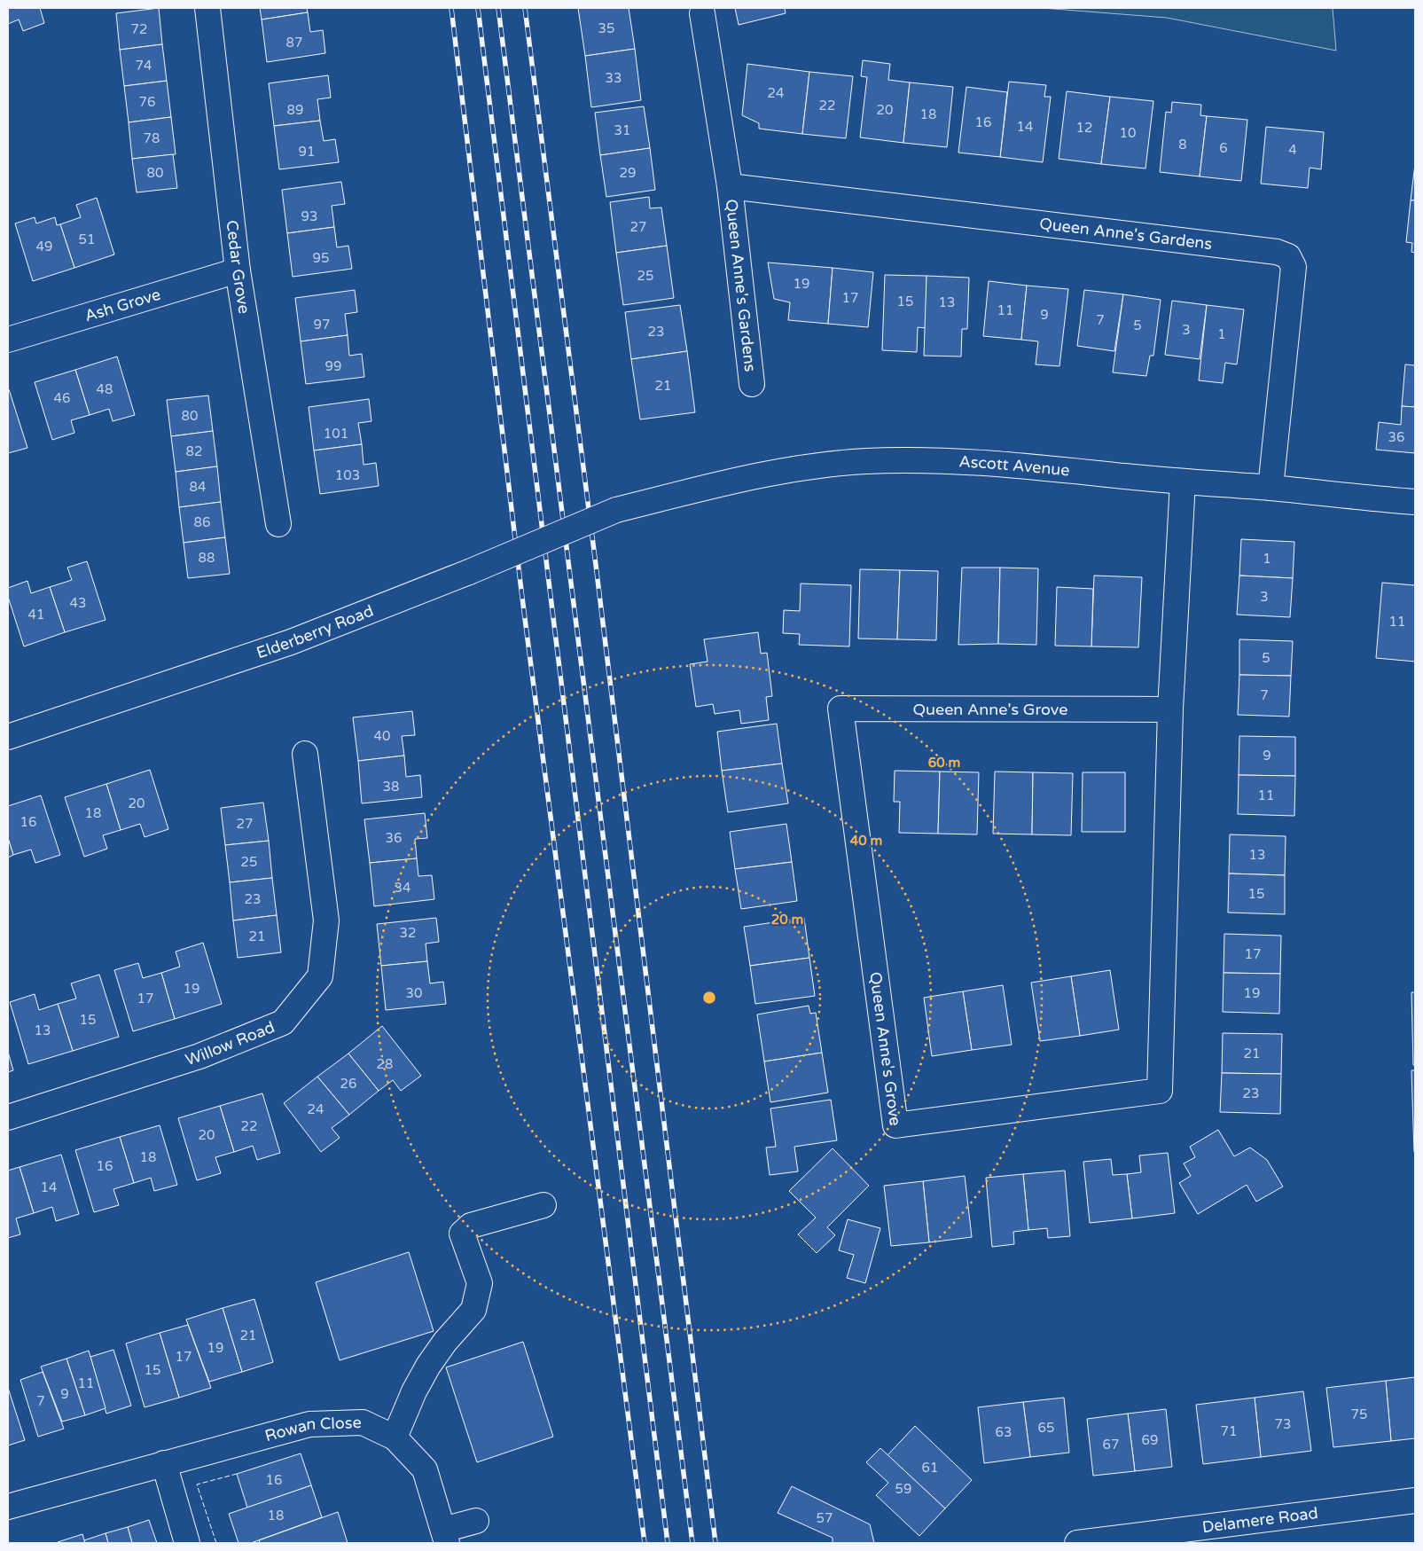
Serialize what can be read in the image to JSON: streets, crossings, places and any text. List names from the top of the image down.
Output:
{
  "streets": {
    "street": [
      "Queen Anne's Gardens",
      "Cedar Grove",
      "Ash Grove",
      "Ascott Avenue",
      "Elderberry Road",
      "Queen Anne's Grove",
      "Willow Road",
      "Rowan Close",
      "Delamere Road"
    ]
  },
  "crossings": [
    ["Queen Anne's Gardens", "Ascott Avenue"],
    ["Cedar Grove", "Ash Grove"],
    ["Ascott Avenue", "Elderberry Road"],
    ["Ascott Avenue", "Queen Anne's Grove"]
  ],
  "house_numbers": [
    "35",
    "72",
    "87",
    "74",
    "33",
    "24",
    "76",
    "22",
    "89",
    "20",
    "18",
    "16",
    "14",
    "12",
    "31",
    "10",
    "78",
    "8",
    "6",
    "4",
    "91",
    "80",
    "29",
    "93",
    "27",
    "51",
    "49",
    "95",
    "25",
    "19",
    "17",
    "15",
    "13",
    "11",
    "9",
    "7",
    "97",
    "5",
    "3",
    "23",
    "1",
    "99",
    "21",
    "48",
    "46",
    "80",
    "101",
    "36",
    "82",
    "103",
    "84",
    "86",
    "88",
    "1",
    "3",
    "43",
    "41",
    "11",
    "5",
    "7",
    "40",
    "9",
    "38",
    "11",
    "20",
    "18",
    "16",
    "27",
    "36",
    "13",
    "25",
    "34",
    "15",
    "23",
    "32",
    "21",
    "17",
    "19",
    "30",
    "19",
    "17",
    "15",
    "13",
    "21",
    "28",
    "26",
    "23",
    "24",
    "22",
    "20",
    "18",
    "16",
    "14",
    "21",
    "19",
    "17",
    "15",
    "11",
    "9",
    "7",
    "75",
    "73",
    "65",
    "71",
    "63",
    "69",
    "67",
    "61",
    "16",
    "59",
    "18",
    "57"
  ],
  "rings": ["60 m", "40 m", "20 m"]
}
